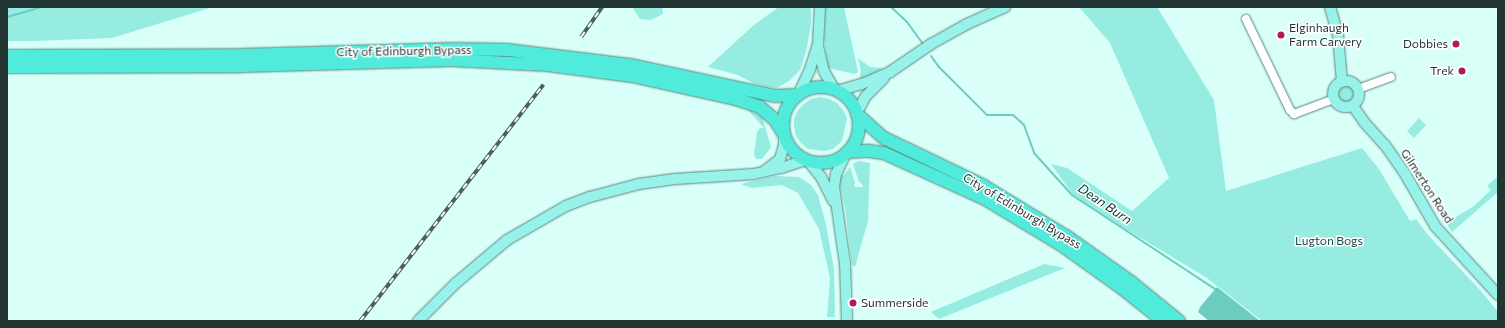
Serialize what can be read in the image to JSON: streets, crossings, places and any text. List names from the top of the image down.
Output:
{
  "streets": {
    "highway": ["City of Edinburgh Bypass"],
    "main road": ["Gilmerton Road"]
  },
  "water": ["Dean Burn"],
  "parks": ["Lugton Bogs"],
  "places": [
    "Elginhaugh Farm Carvery",
    "Dobbies",
    "Trek",
    "Summerside"
  ]
}
